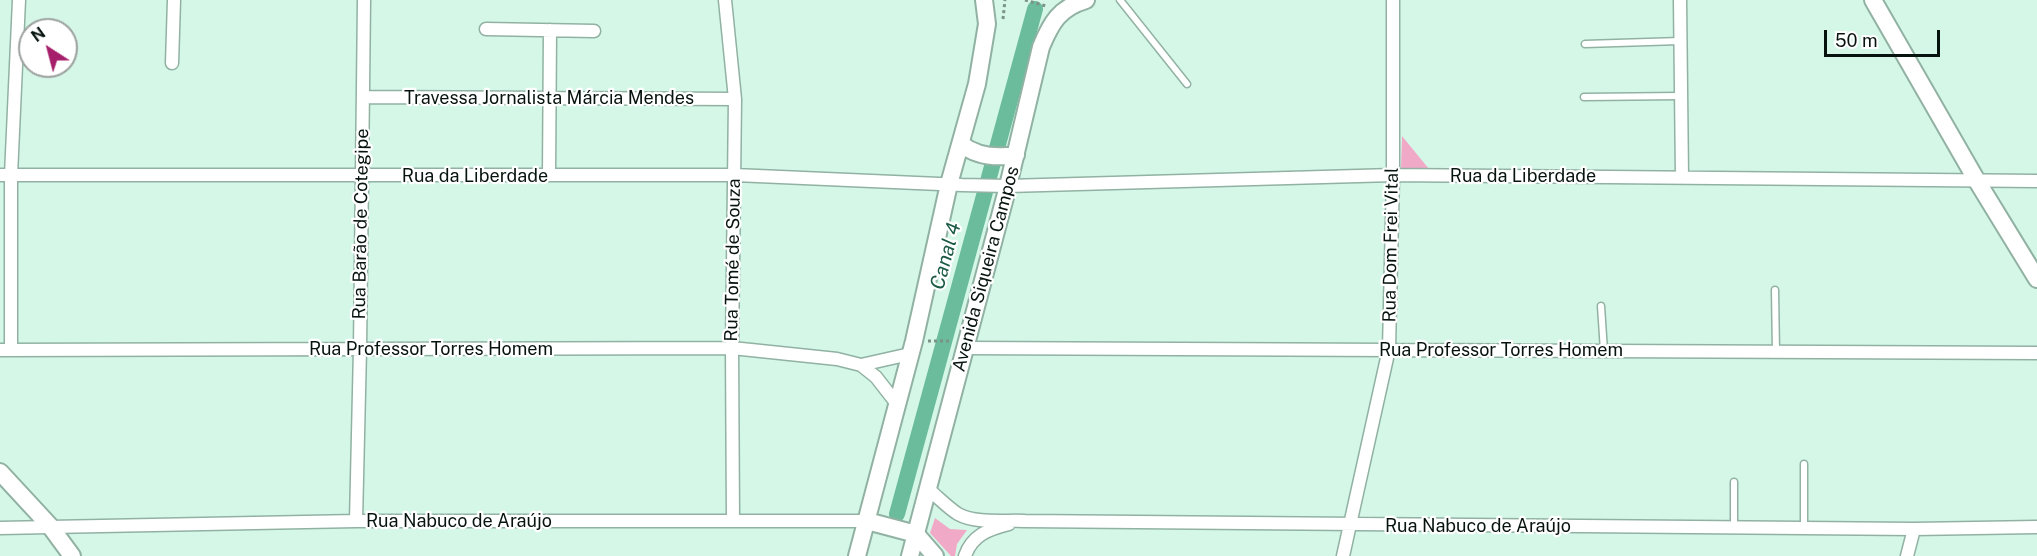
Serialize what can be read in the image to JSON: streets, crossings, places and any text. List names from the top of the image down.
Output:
{
  "streets": {
    "main road": ["Avenida Siqueira Campos"],
    "street": [
      "Travessa Jornalista Márcia Mendes",
      "Rua da Liberdade",
      "Rua Barão de Cotegipe",
      "Rua Dom Frei Vital",
      "Rua Tomé de Souza",
      "Rua Professor Torres Homem",
      "Rua Nabuco de Araújo"
    ]
  },
  "crossings": [
    ["Travessa Jornalista Márcia Mendes", "Rua Barão de Cotegipe"],
    ["Travessa Jornalista Márcia Mendes", "Rua Tomé de Souza"],
    ["Rua da Liberdade", "Rua Barão de Cotegipe"],
    ["Rua da Liberdade", "Rua Dom Frei Vital"],
    ["Rua da Liberdade", "Rua Tomé de Souza"],
    ["Rua da Liberdade", "Avenida Siqueira Campos"],
    ["Rua Barão de Cotegipe", "Rua Professor Torres Homem"],
    ["Rua Barão de Cotegipe", "Rua Nabuco de Araújo"],
    ["Rua Dom Frei Vital", "Rua Professor Torres Homem"],
    ["Rua Dom Frei Vital", "Rua Nabuco de Araújo"],
    ["Rua Tomé de Souza", "Rua Professor Torres Homem"],
    ["Rua Tomé de Souza", "Rua Nabuco de Araújo"],
    ["Avenida Siqueira Campos", "Rua Professor Torres Homem"],
    ["Avenida Siqueira Campos", "Rua Nabuco de Araújo"]
  ],
  "water": ["Canal 4"],
  "scale_bar": "50 m",
  "north": "top left"
}
